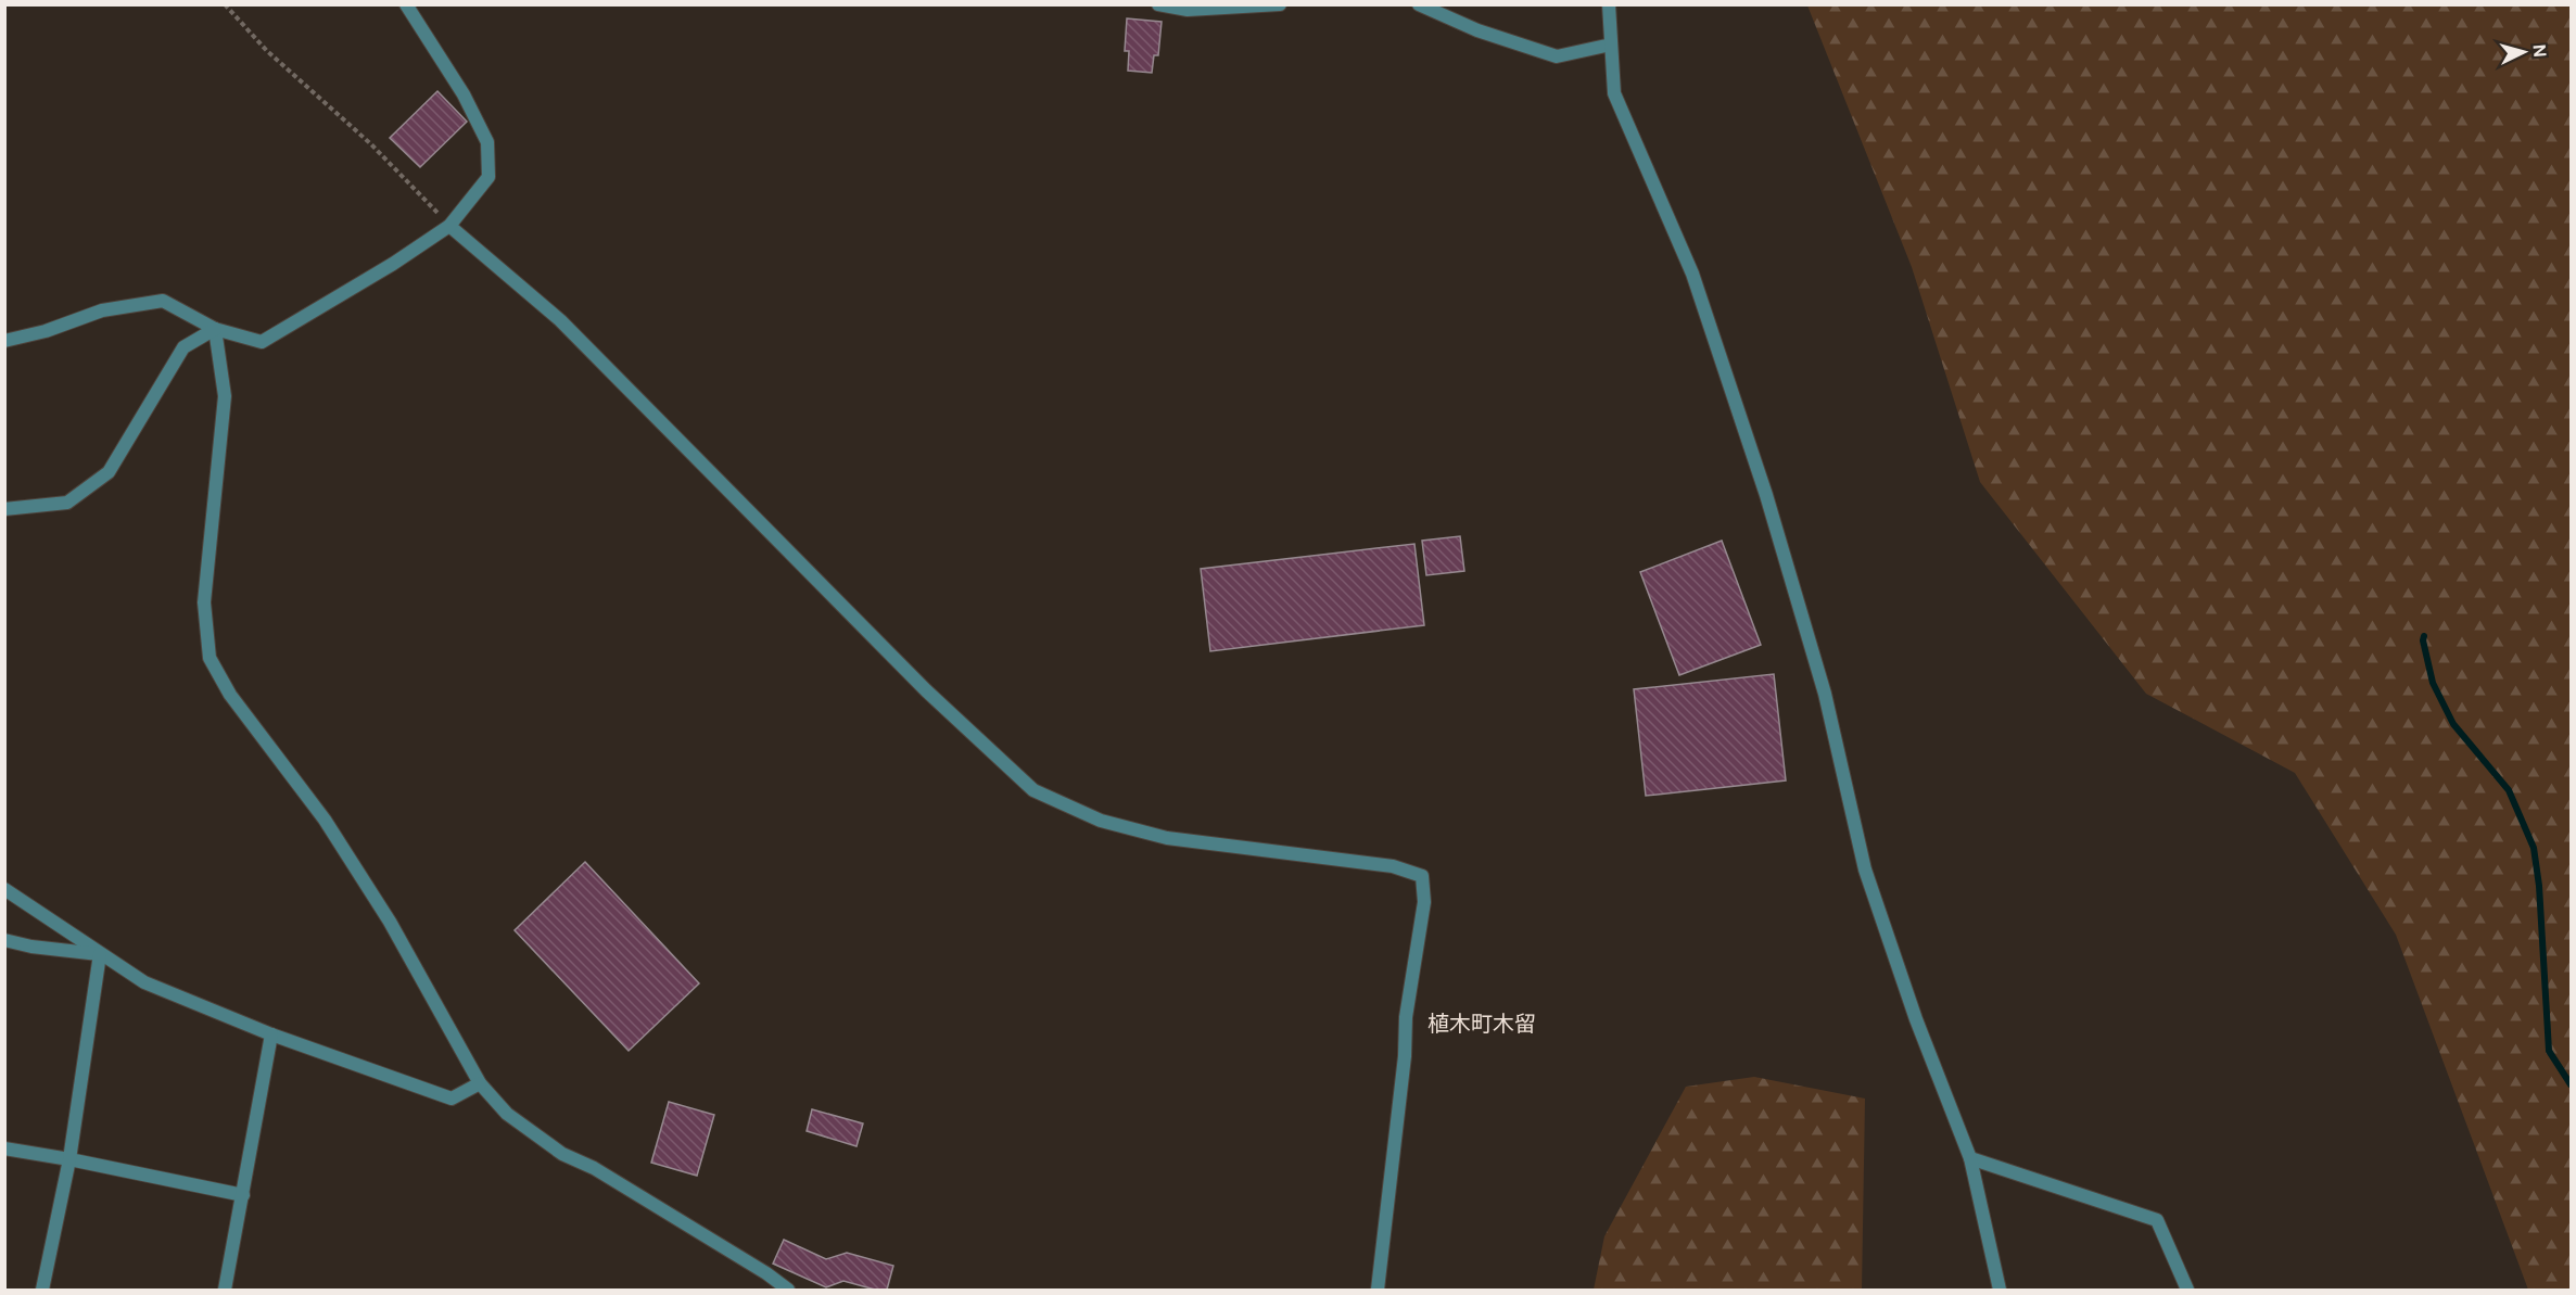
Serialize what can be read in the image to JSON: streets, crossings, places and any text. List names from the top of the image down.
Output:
{
  "districts": ["植木町木留"],
  "north": "right"
}
